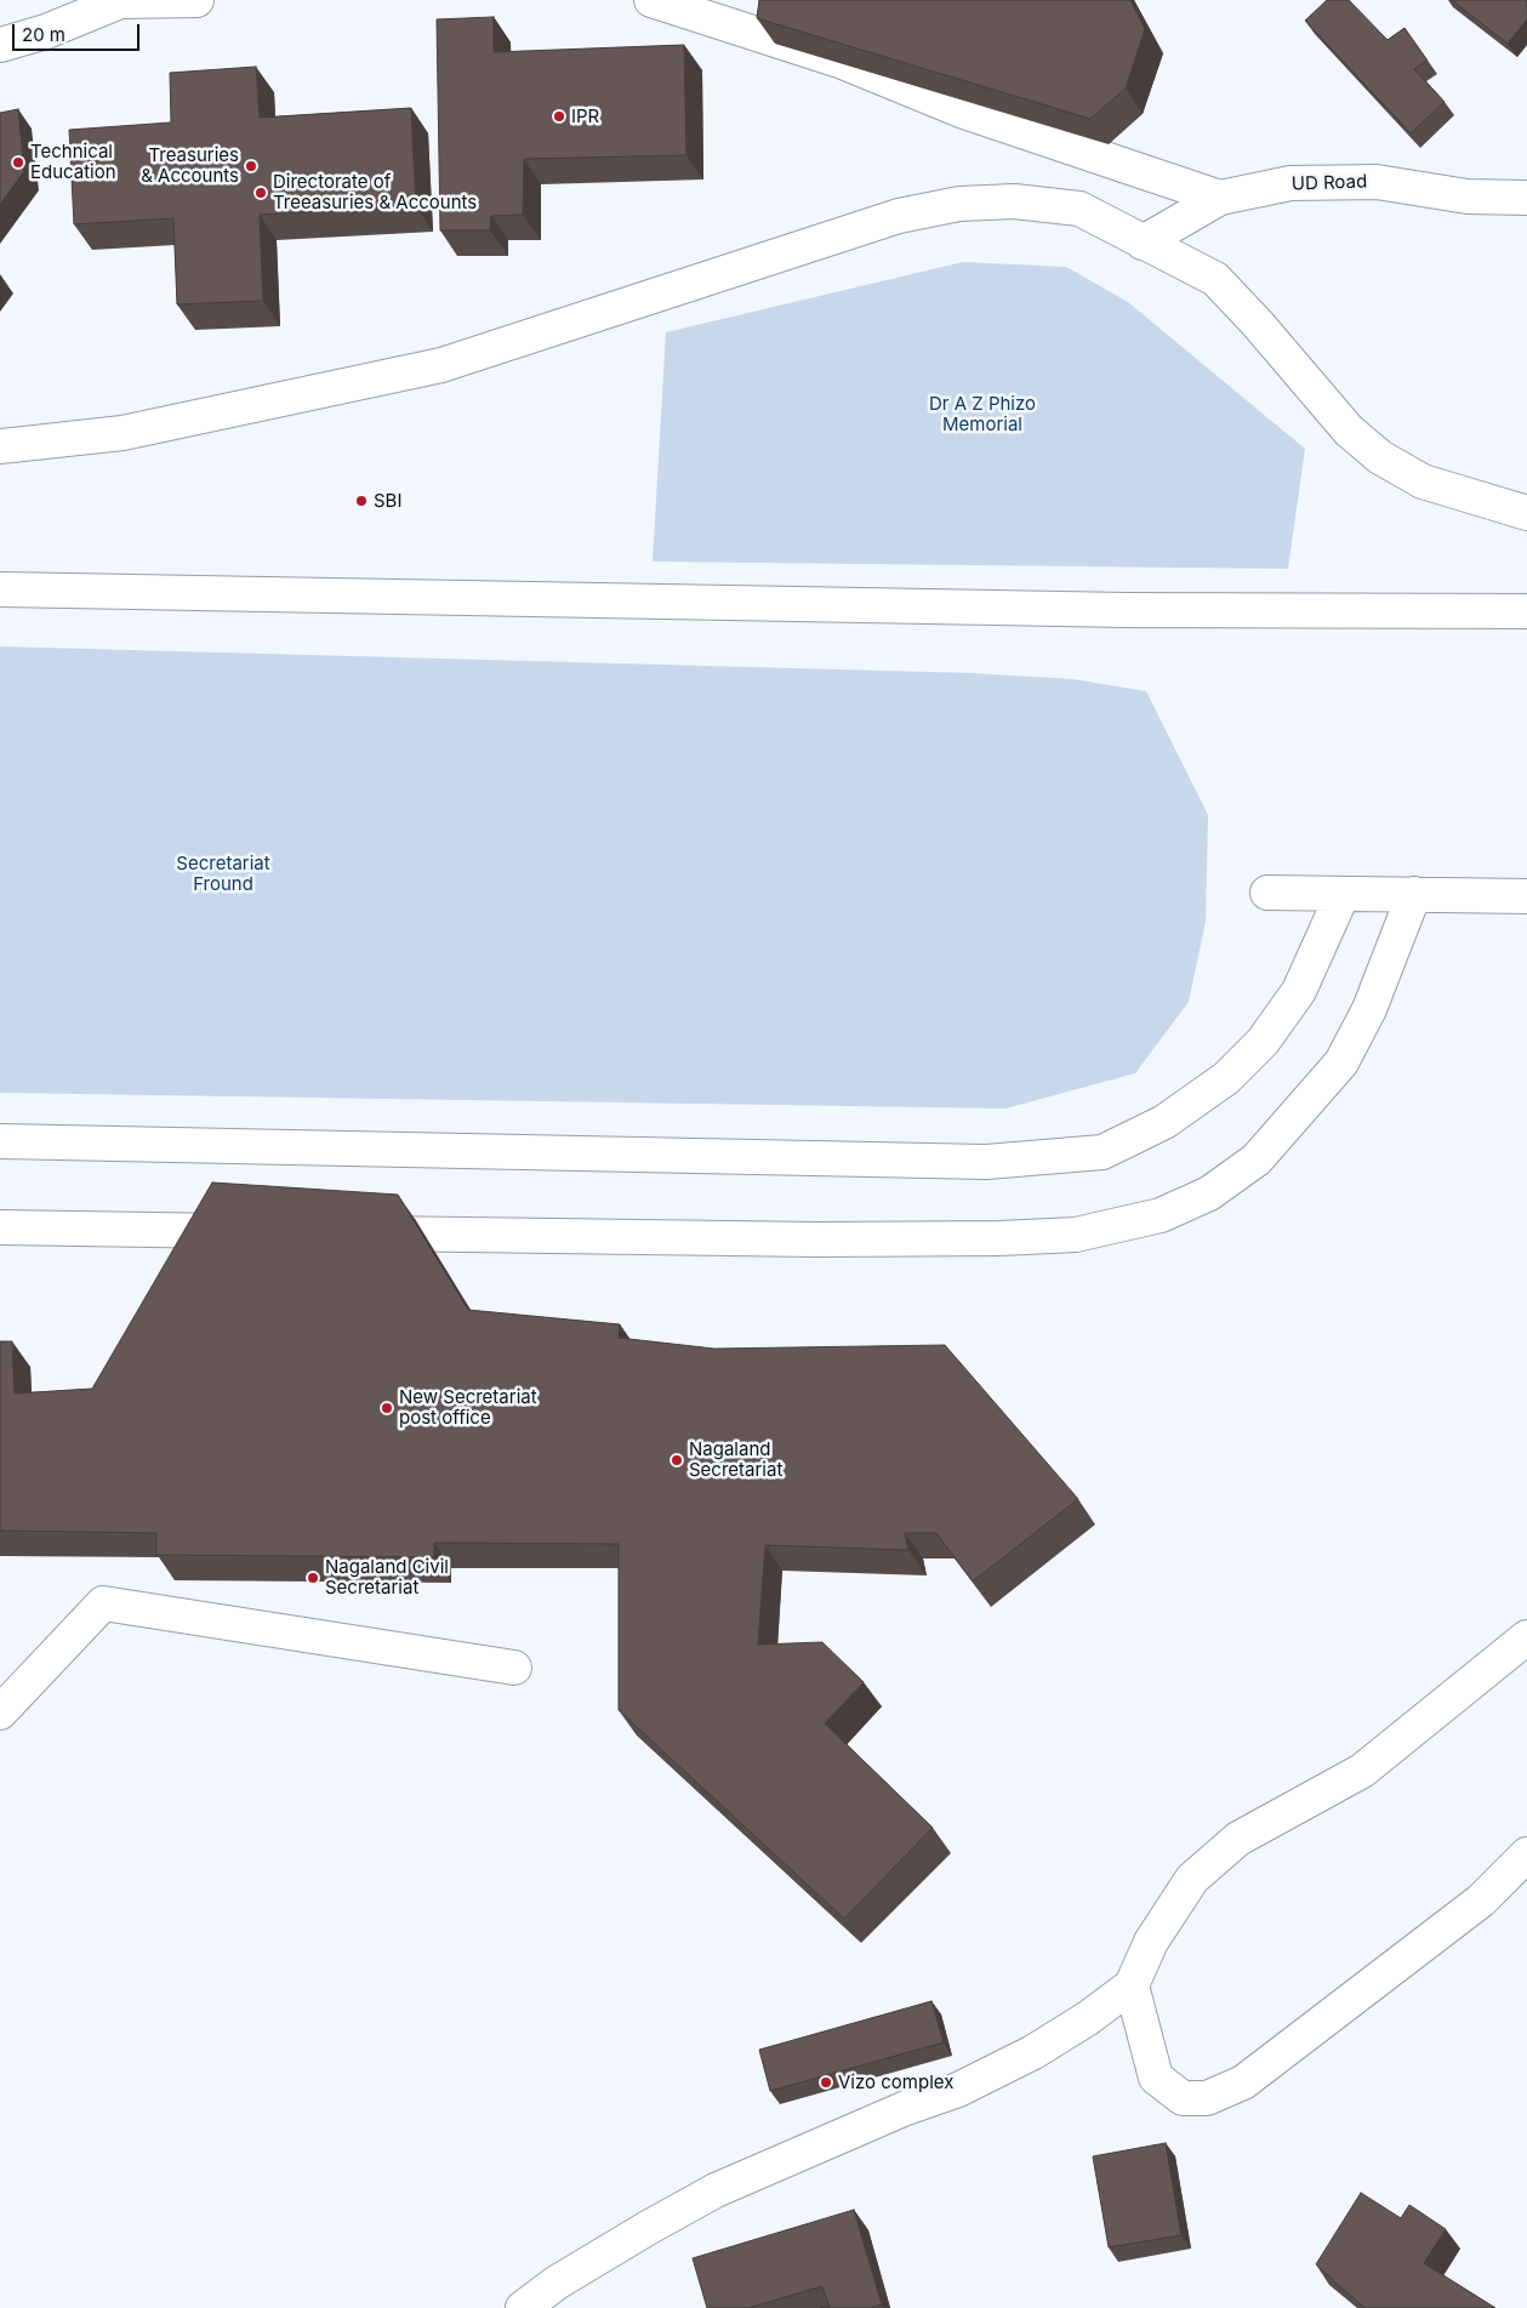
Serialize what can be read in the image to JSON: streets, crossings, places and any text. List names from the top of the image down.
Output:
{
  "streets": {
    "street": ["UD Road"]
  },
  "parks": ["Dr A Z Phizo Memorial", "Secretariat Fround"],
  "places": [
    "IPR",
    "Technical Education",
    "Treasuries & Accounts",
    "Directorate of Treeasuries & Accounts",
    "SBI",
    "New Secretariat post office",
    "Nagaland Secretariat",
    "Nagaland Civil Secretariat",
    "Vizo complex"
  ],
  "scale_bar": "20 m"
}
